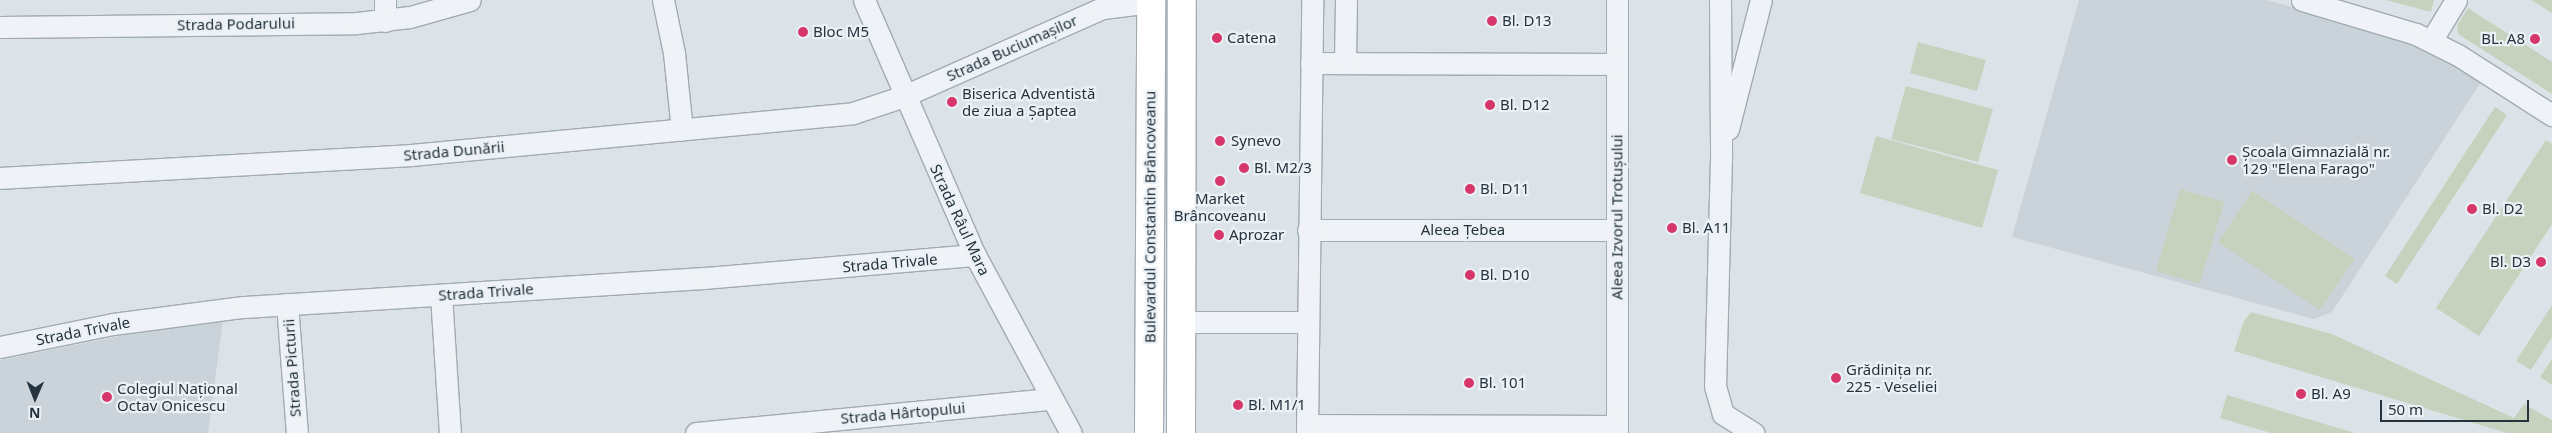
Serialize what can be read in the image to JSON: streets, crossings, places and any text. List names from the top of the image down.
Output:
{
  "streets": {
    "main road": ["Bulevardul Constantin Brâncoveanu"],
    "street": [
      "Strada Podarului",
      "Strada Buciumașilor",
      "Strada Dunării",
      "Aleea Izvorul Trotușului",
      "Strada Râul Mara",
      "Aleea Țebea",
      "Strada Trivale",
      "Strada Picturii",
      "Strada Hârtopului"
    ]
  },
  "crossings": [
    ["Strada Buciumașilor", "Strada Dunării"],
    ["Strada Buciumașilor", "Bulevardul Constantin Brâncoveanu"],
    ["Strada Buciumașilor", "Strada Râul Mara"],
    ["Strada Dunării", "Strada Râul Mara"],
    ["Aleea Izvorul Trotușului", "Aleea Țebea"],
    ["Strada Râul Mara", "Strada Trivale"],
    ["Strada Râul Mara", "Strada Hârtopului"],
    ["Strada Trivale", "Strada Picturii"]
  ],
  "places": [
    "Bl. D13",
    "Bloc M5",
    "Catena",
    "BL. A8",
    "Biserica Adventistă de ziua a Șaptea",
    "Bl. D12",
    "Synevo",
    "Școala Gimnazială nr. 129 \"Elena Farago\"",
    "Bl. M2/3",
    "Market Brâncoveanu",
    "Bl. D11",
    "Bl. D2",
    "Bl. A11",
    "Aprozar",
    "Bl. D3",
    "Bl. D10",
    "Grădinița nr. 225 - Veseliei",
    "Bl. 101",
    "Bl. A9",
    "Colegiul Național Octav Onicescu",
    "Bl. M1/1"
  ],
  "scale_bar": "50 m",
  "north": "bottom"
}
